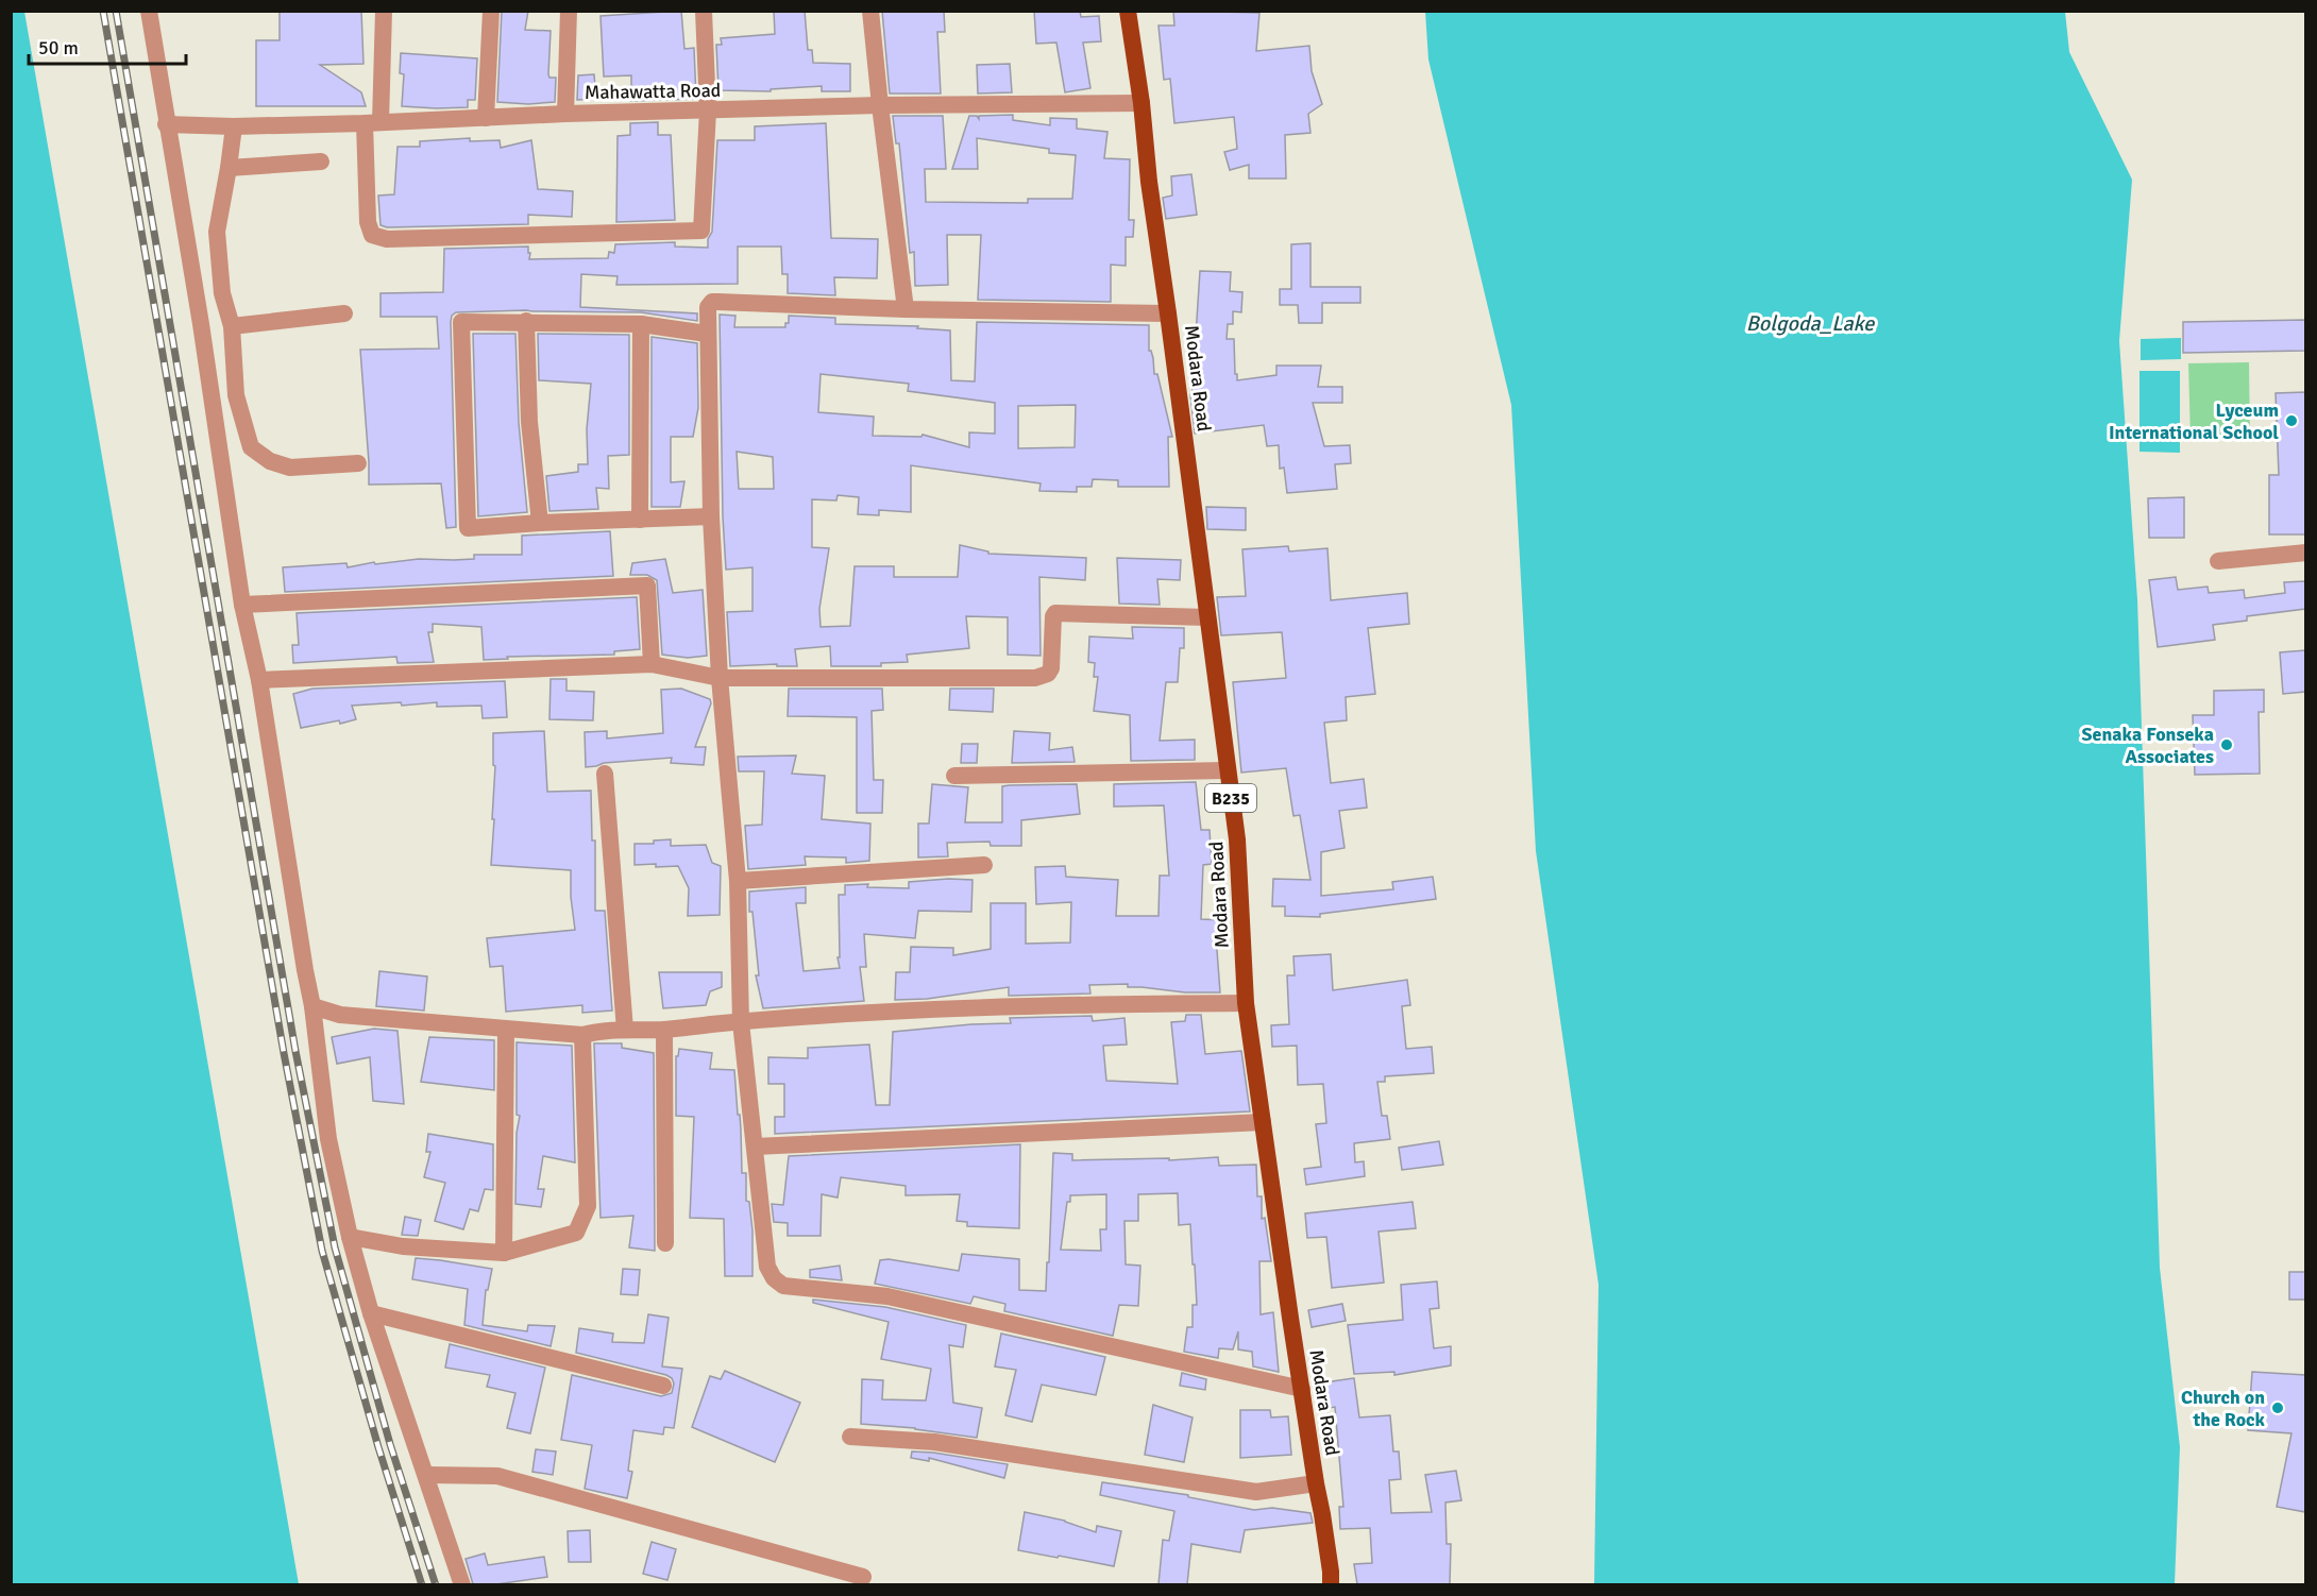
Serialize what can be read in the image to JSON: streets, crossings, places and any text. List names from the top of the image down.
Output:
{
  "streets": {
    "main road": ["Modara Road", "B235"],
    "street": ["Mahawatta Road"]
  },
  "crossings": [
    ["Mahawatta Road", "Modara Road"]
  ],
  "water": ["Bolgoda_Lake"],
  "places": ["Lyceum International School", "Senaka Fonseka Associates", "Church on the Rock"],
  "scale_bar": "50 m"
}
